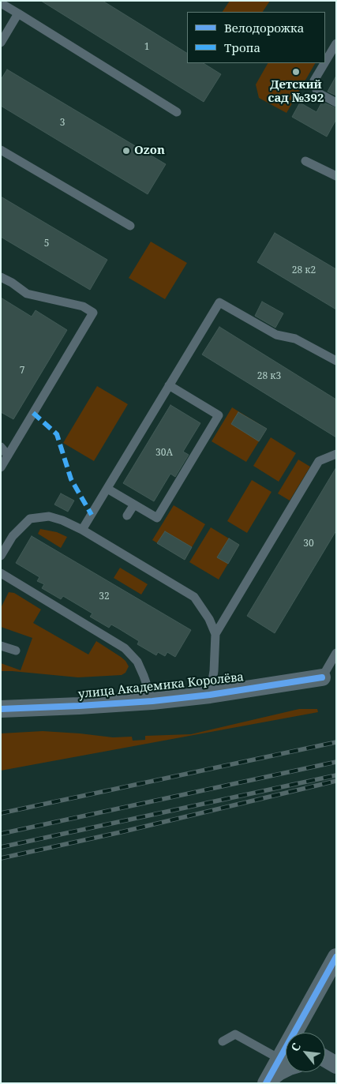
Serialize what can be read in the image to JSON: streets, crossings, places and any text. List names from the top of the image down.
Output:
{
  "streets": {
    "street": ["улица Академика Королёва"]
  },
  "places": ["Детский сад №392", "Ozon"],
  "house_numbers": [
    "1",
    "3",
    "5",
    "28 к2",
    "7",
    "28 к3",
    "30А",
    "30",
    "32"
  ],
  "legend": ["Велодорожка", "Тропа"],
  "north": "top left"
}
